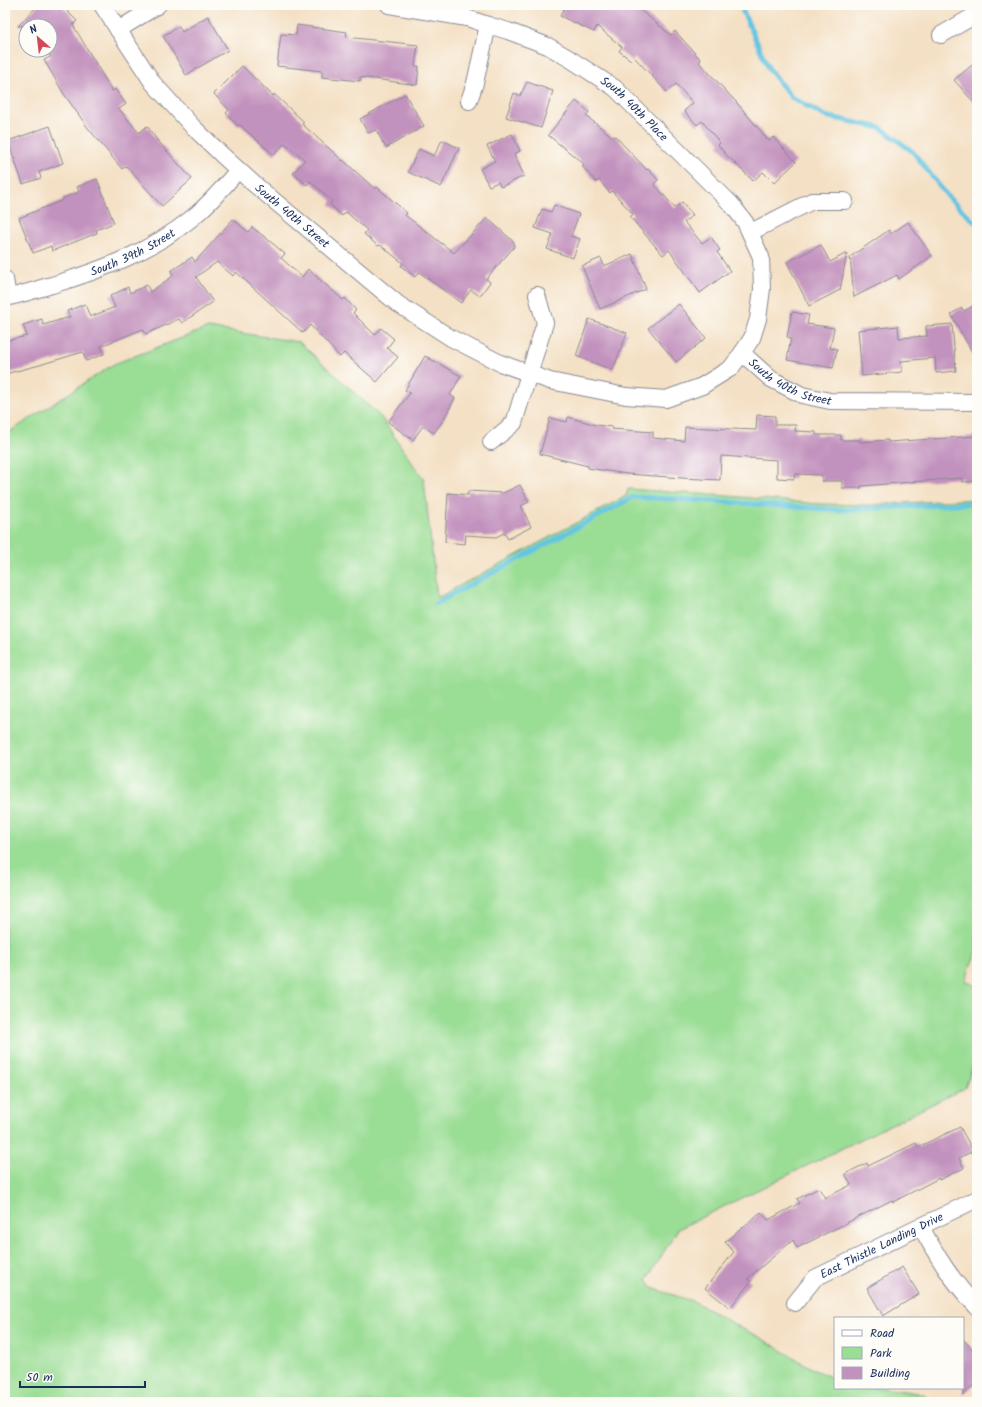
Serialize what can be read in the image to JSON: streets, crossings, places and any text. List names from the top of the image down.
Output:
{
  "streets": {
    "street": [
      "South 40th Place",
      "South 40th Street",
      "South 39th Street",
      "East Thistle Landing Drive"
    ]
  },
  "crossings": [
    ["South 40th Place", "South 40th Street"],
    ["South 40th Street", "South 39th Street"]
  ],
  "legend": ["Road", "Park", "Building"],
  "scale_bar": "50 m",
  "north": "top left"
}
